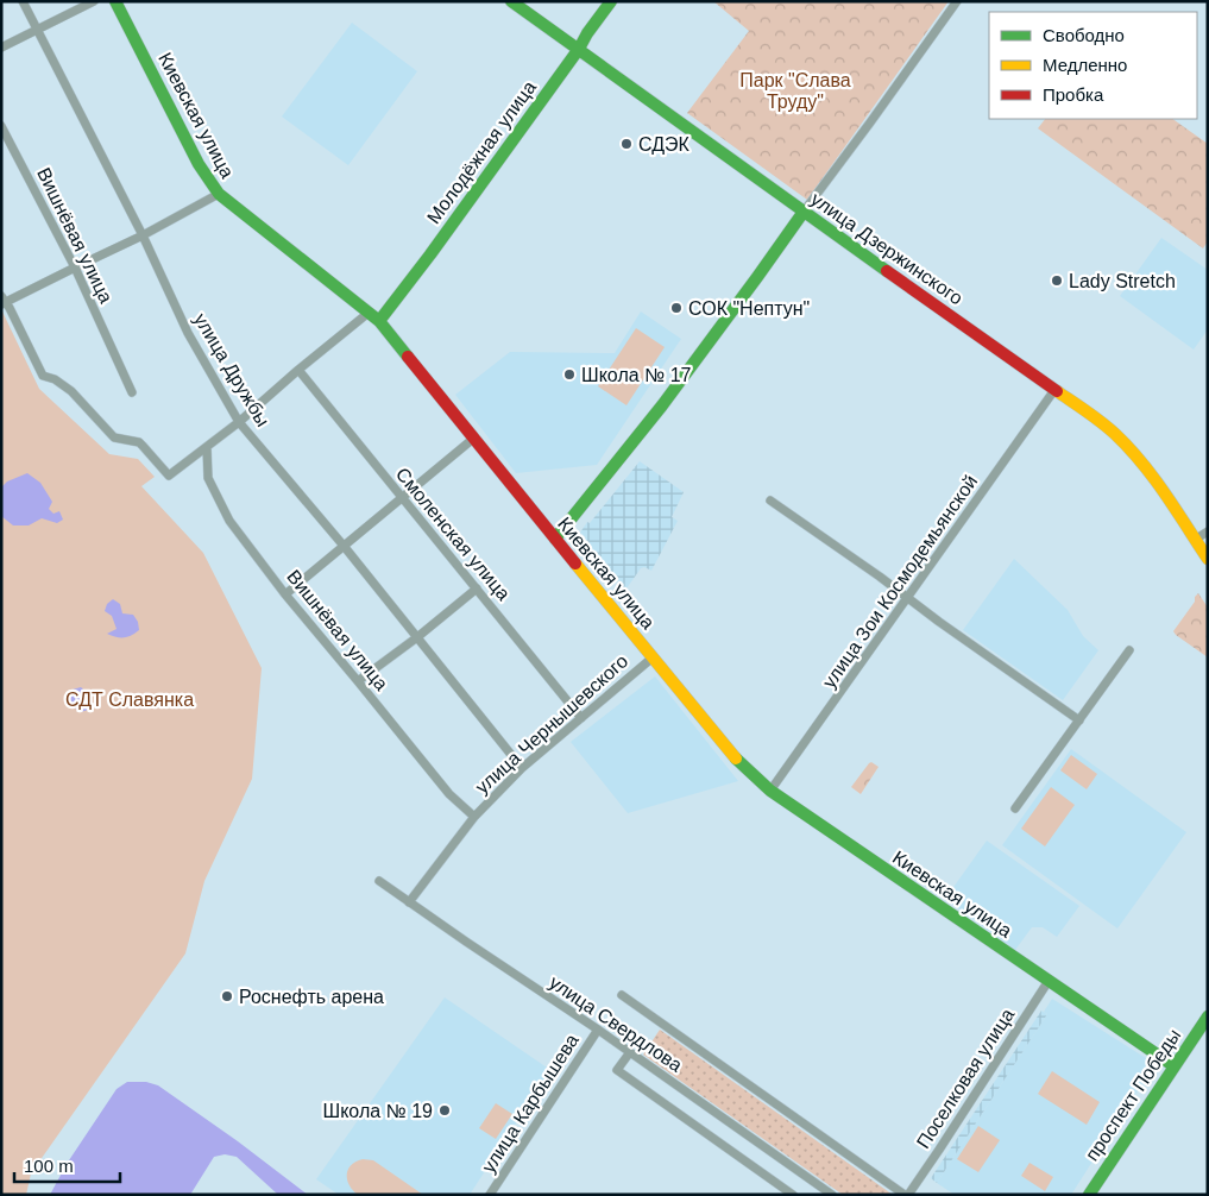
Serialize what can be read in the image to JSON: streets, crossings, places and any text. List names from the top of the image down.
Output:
{
  "streets": {
    "main road": [
      "Киевская улица",
      "Молодёжная улица",
      "улица Дзержинского",
      "проспект Победы"
    ],
    "street": [
      "Вишнёвая улица",
      "улица Дружбы",
      "Смоленская улица",
      "улица Зои Космодемьянской",
      "улица Чернышевского",
      "улица Свердлова",
      "Поселковая улица",
      "улица Карбышева"
    ]
  },
  "crossings": [
    ["Киевская улица", "Молодёжная улица"],
    ["Киевская улица", "улица Зои Космодемьянской"],
    ["Киевская улица", "улица Чернышевского"],
    ["Киевская улица", "Поселковая улица"],
    ["Киевская улица", "проспект Победы"],
    ["Молодёжная улица", "улица Дзержинского"],
    ["Вишнёвая улица", "улица Чернышевского"],
    ["улица Дзержинского", "улица Зои Космодемьянской"],
    ["улица Дружбы", "улица Чернышевского"],
    ["Смоленская улица", "улица Чернышевского"],
    ["улица Чернышевского", "улица Свердлова"],
    ["улица Свердлова", "Поселковая улица"],
    ["улица Свердлова", "улица Карбышева"]
  ],
  "parks": ["Парк \"Слава Труду\"", "СДТ Славянка"],
  "places": [
    "СДЭК",
    "Lady Stretch",
    "СОК \"Нептун\"",
    "Школа № 17",
    "Роснефть арена",
    "Школа № 19"
  ],
  "legend": ["Свободно", "Медленно", "Пробка"],
  "scale_bar": "100 m"
}
